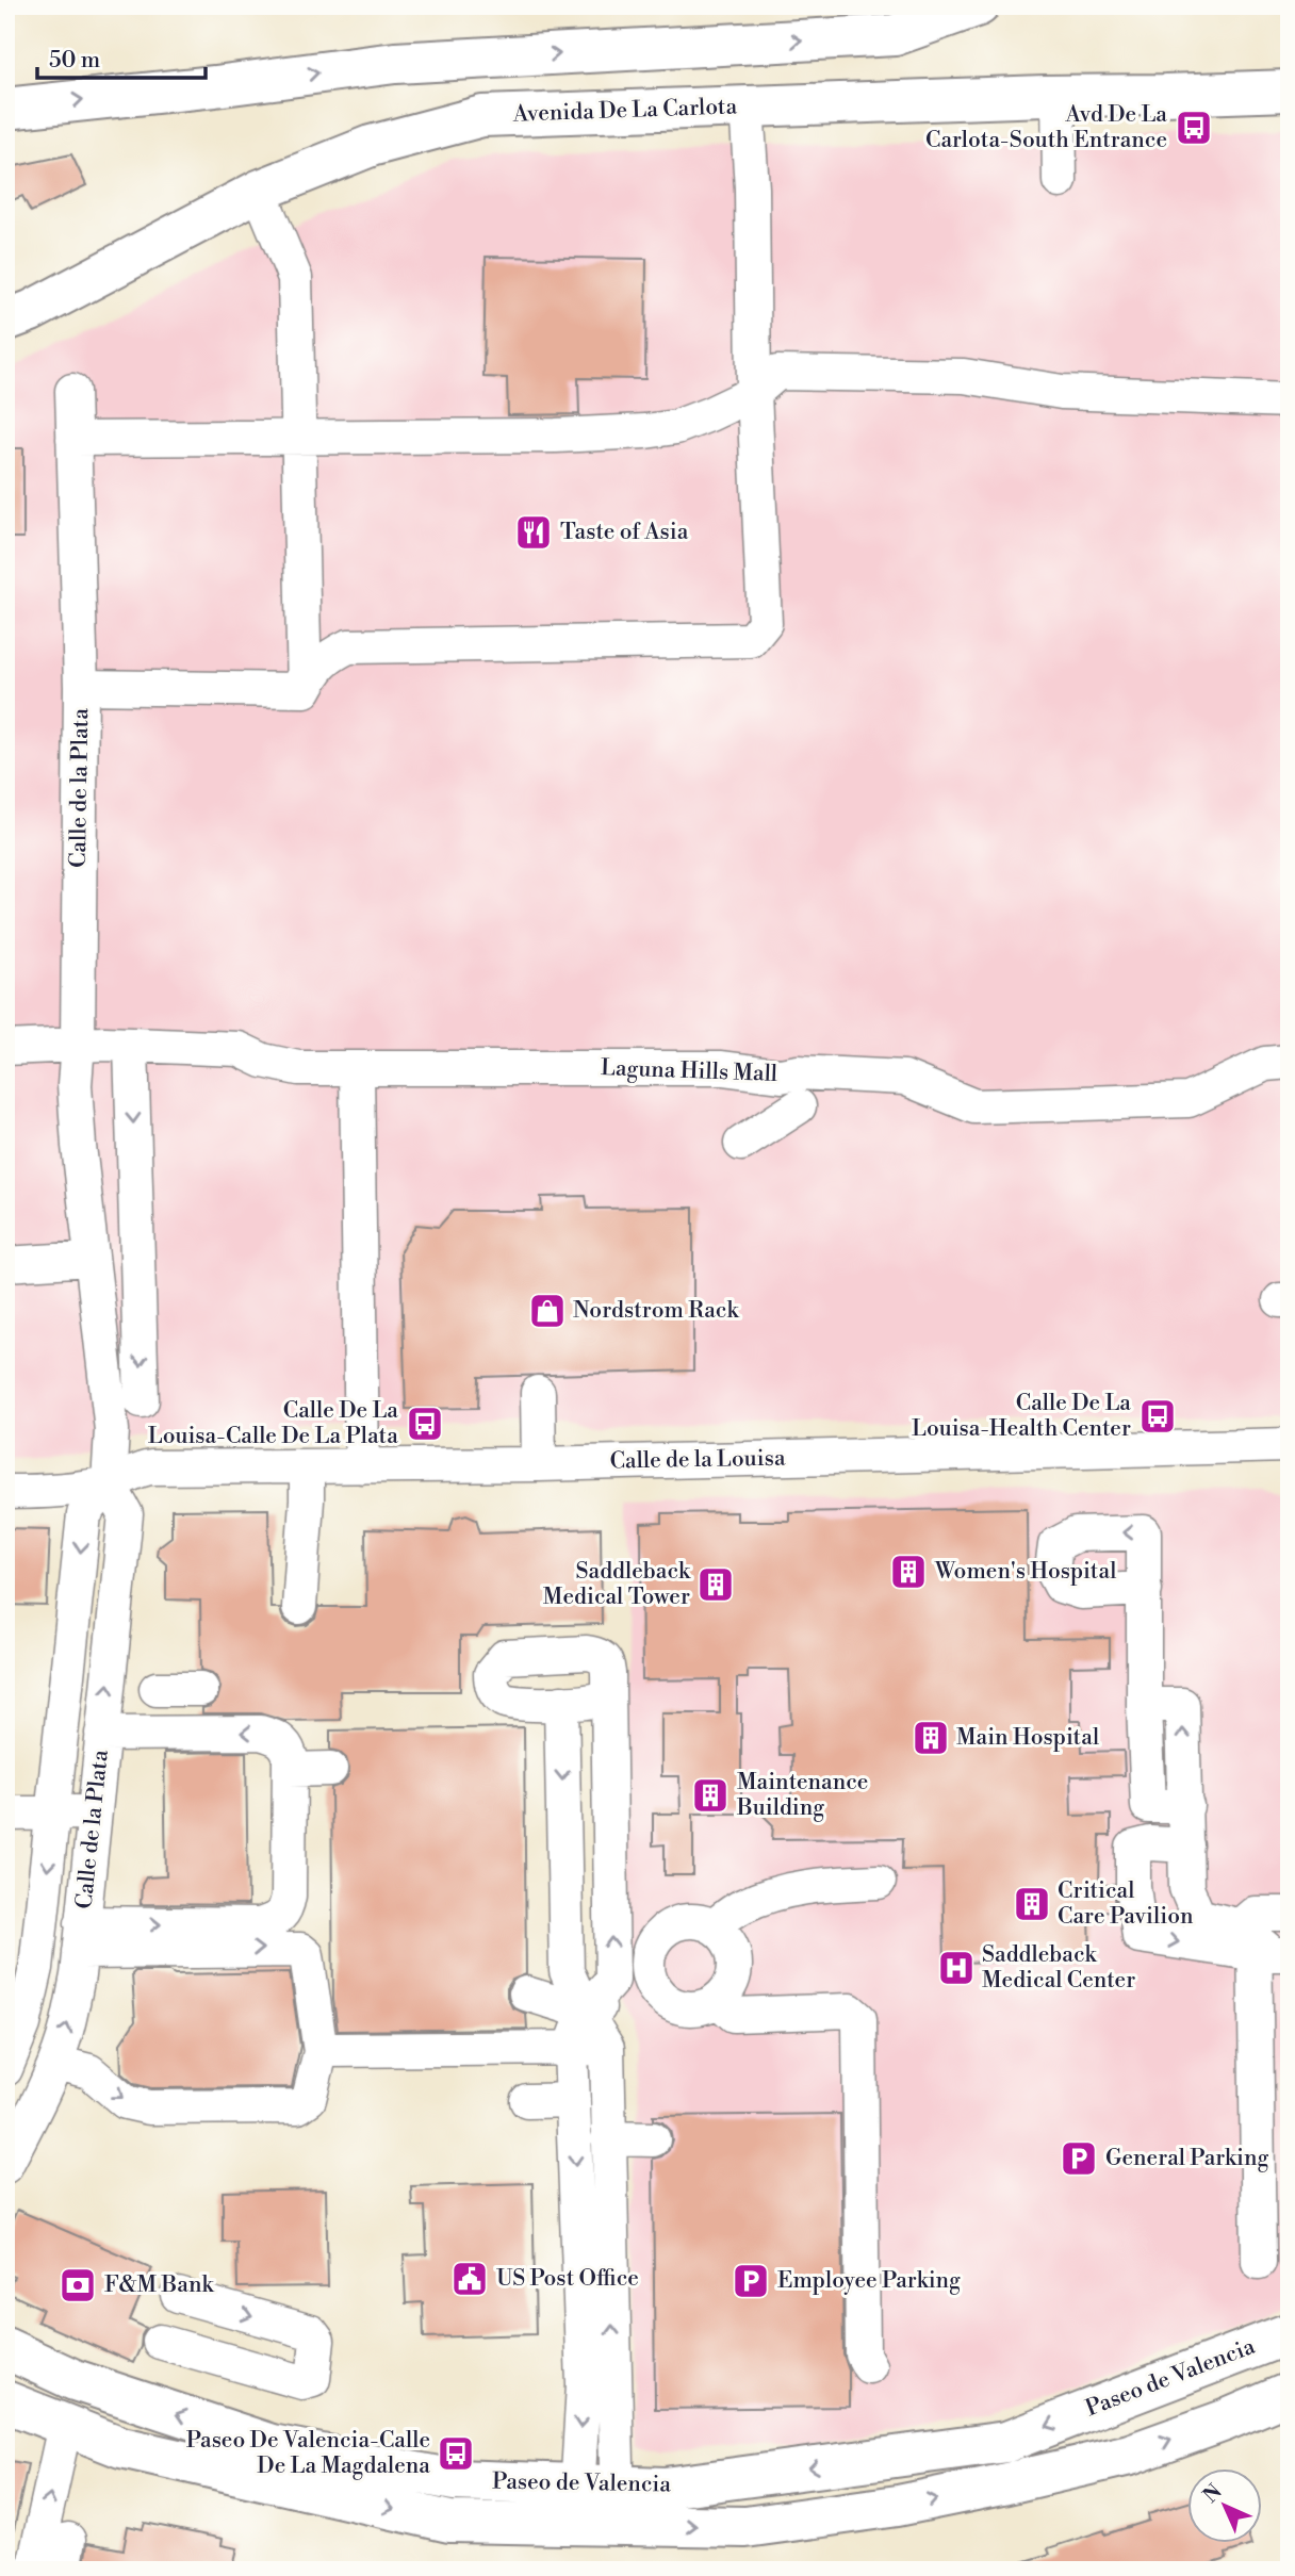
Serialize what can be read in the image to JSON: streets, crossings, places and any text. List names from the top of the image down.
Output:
{
  "streets": {
    "main road": ["Avenida De La Carlota", "Paseo de Valencia"],
    "street": ["Calle de la Plata", "Laguna Hills Mall", "Calle de la Louisa"]
  },
  "crossings": [
    ["Calle de la Plata", "Laguna Hills Mall"],
    ["Calle de la Plata", "Calle de la Louisa"]
  ],
  "places": {
    "bus stop": [
      "Avd De La Carlota-South Entrance",
      "Calle De La Louisa-Health Center",
      "Calle De La Louisa-Calle De La Plata",
      "Paseo De Valencia-Calle De La Magdalena"
    ],
    "restaurant": ["Taste of Asia"],
    "shop": ["Nordstrom Rack"],
    "building": [
      "Women's Hospital",
      "Saddleback Medical Tower",
      "Main Hospital",
      "Maintenance Building",
      "Critical Care Pavilion"
    ],
    "hospital": ["Saddleback Medical Center"],
    "parking": ["General Parking", "Employee Parking"],
    "public building": ["US Post Office"],
    "bank": ["F&M Bank"]
  },
  "scale_bar": "50 m",
  "north": "top left"
}
